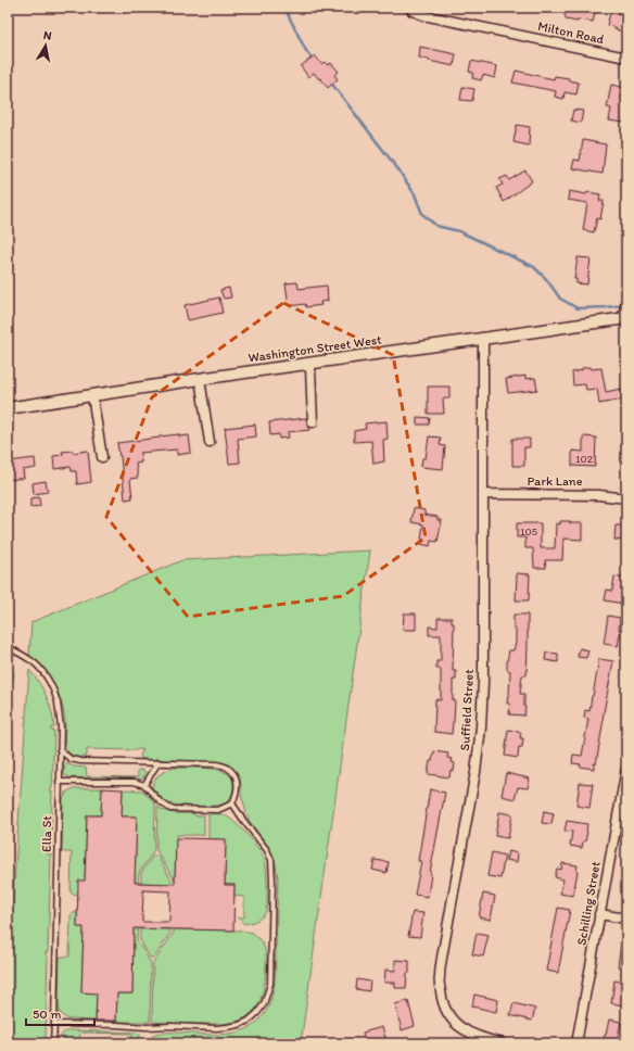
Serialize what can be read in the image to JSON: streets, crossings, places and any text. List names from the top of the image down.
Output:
{
  "streets": {
    "street": [
      "Milton Road",
      "Washington Street West",
      "Park Lane",
      "Suffield Street",
      "Schilling Street"
    ],
    "lane": ["Ella St"]
  },
  "crossings": [
    ["Washington Street West", "Suffield Street"],
    ["Park Lane", "Suffield Street"]
  ],
  "house_numbers": ["102", "105"],
  "scale_bar": "50 m",
  "north": "top"
}
